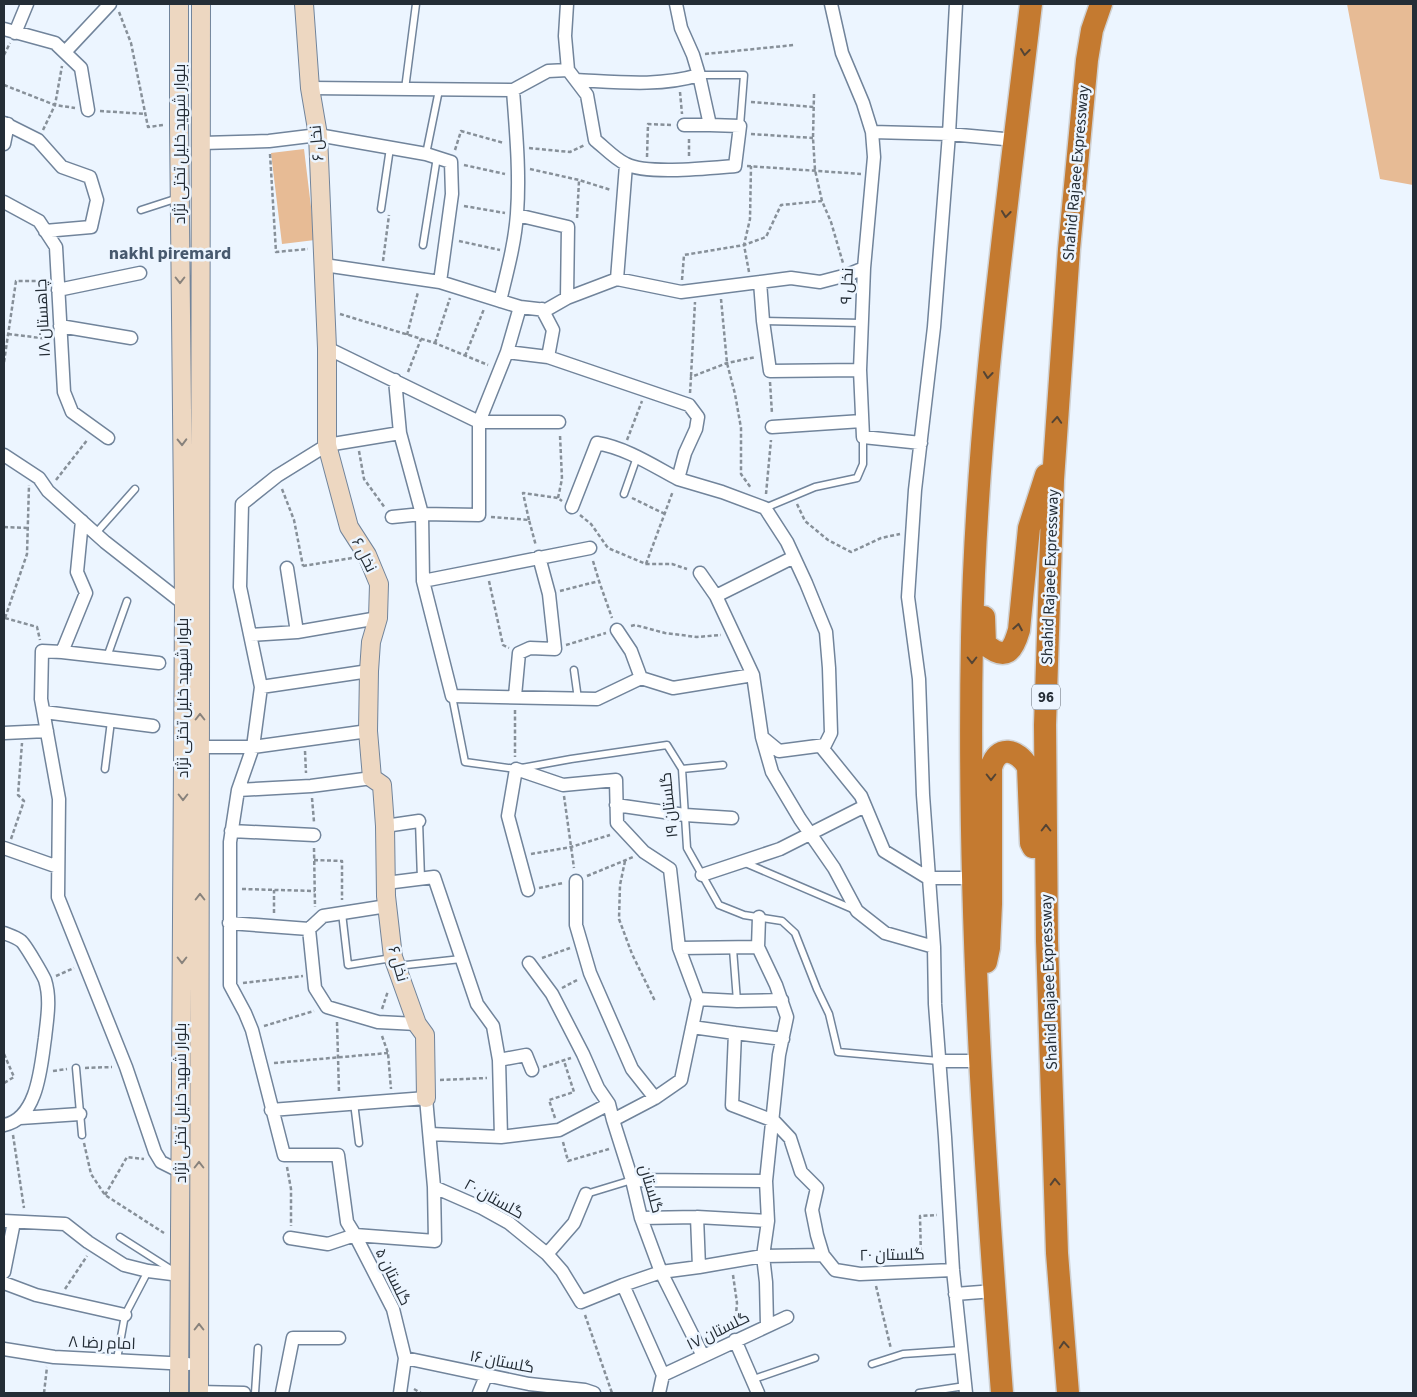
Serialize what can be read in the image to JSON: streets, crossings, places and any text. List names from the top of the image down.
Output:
{
  "streets": {
    "highway": ["Shahid Rajaee Expressway", "96"],
    "street": [
      "نخل ۶",
      "بلوار شهید خلیل تختی نژاد",
      "نخل ۹",
      "چاهستان ۱۸",
      "گلستان",
      "گلستان ۲۰",
      "گلستان ۵",
      "گلستان ۱۷",
      "امام رضا ۸",
      "گلستان ۱۶"
    ],
    "lane": ["گلستان ۱۹"]
  },
  "crossings": [
    ["بلوار شهید خلیل تختی نژاد", "امام رضا ۸"],
    ["گلستان", "گلستان ۱۷"],
    ["گلستان ۵", "گلستان ۱۶"]
  ],
  "districts": ["nakhl piremard"]
}
